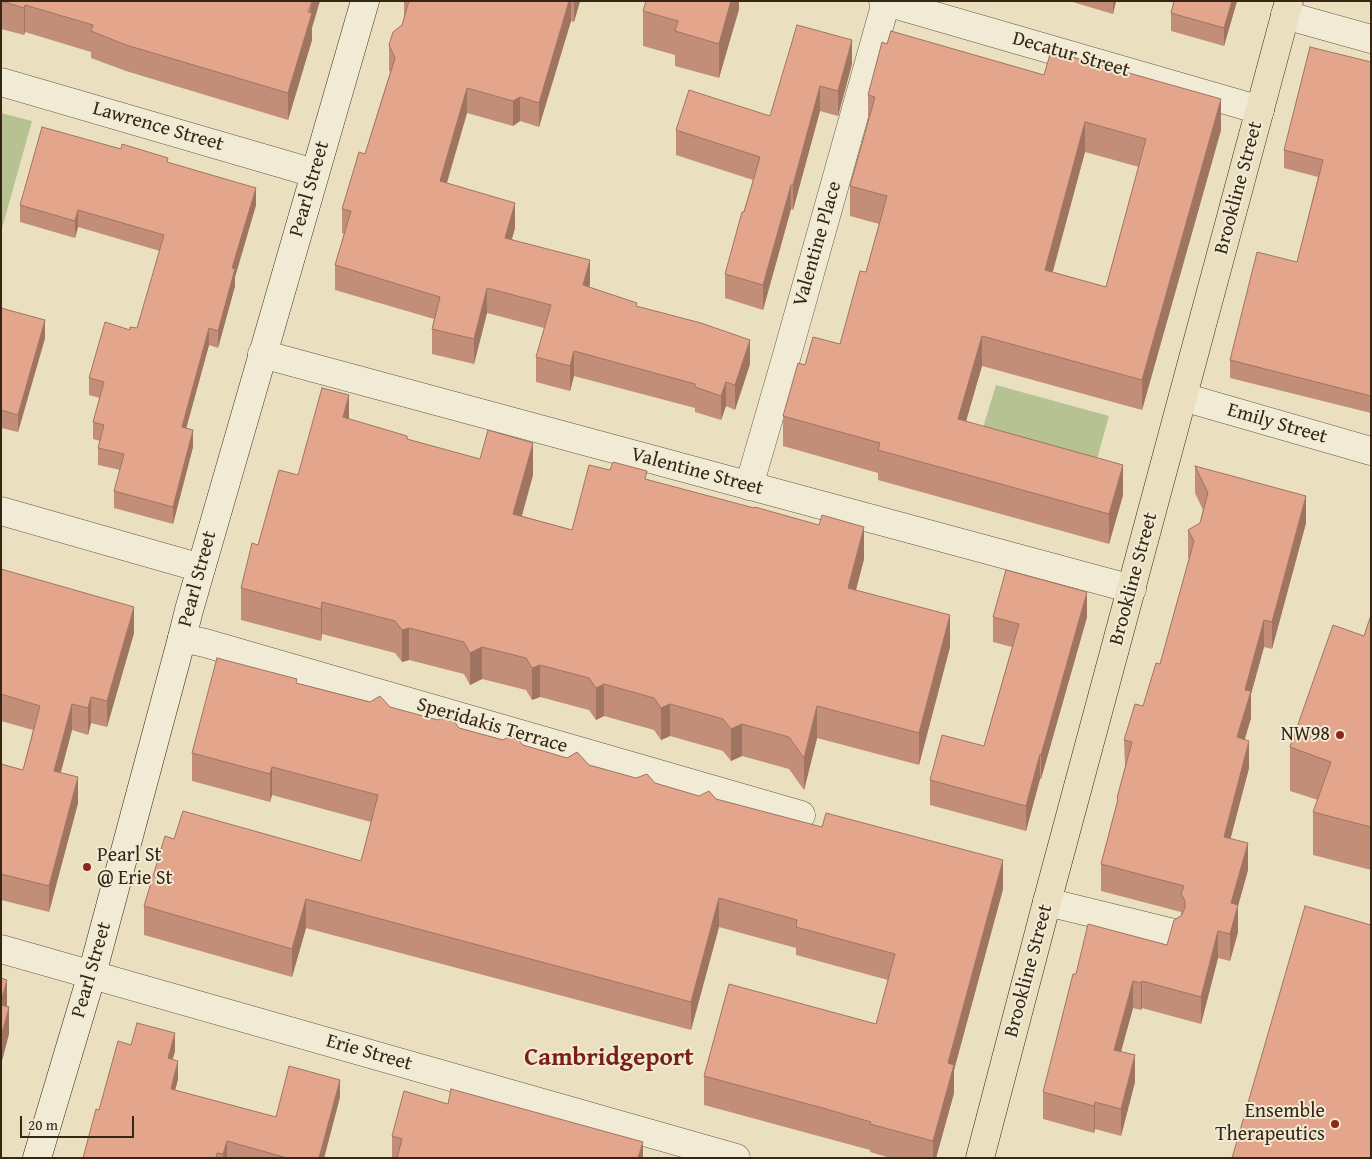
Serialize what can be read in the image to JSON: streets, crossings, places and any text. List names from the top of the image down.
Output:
{
  "streets": {
    "main road": ["Brookline Street"],
    "street": [
      "Decatur Street",
      "Lawrence Street",
      "Pearl Street",
      "Valentine Place",
      "Emily Street",
      "Valentine Street",
      "Speridakis Terrace",
      "Erie Street"
    ]
  },
  "crossings": [
    ["Decatur Street", "Brookline Street"],
    ["Decatur Street", "Valentine Place"],
    ["Lawrence Street", "Pearl Street"],
    ["Brookline Street", "Emily Street"],
    ["Brookline Street", "Valentine Street"],
    ["Pearl Street", "Valentine Street"],
    ["Pearl Street", "Speridakis Terrace"],
    ["Pearl Street", "Erie Street"],
    ["Valentine Place", "Valentine Street"]
  ],
  "districts": ["Cambridgeport"],
  "places": ["NW98", "Pearl St @ Erie St", "Ensemble Therapeutics"],
  "scale_bar": "20 m"
}
